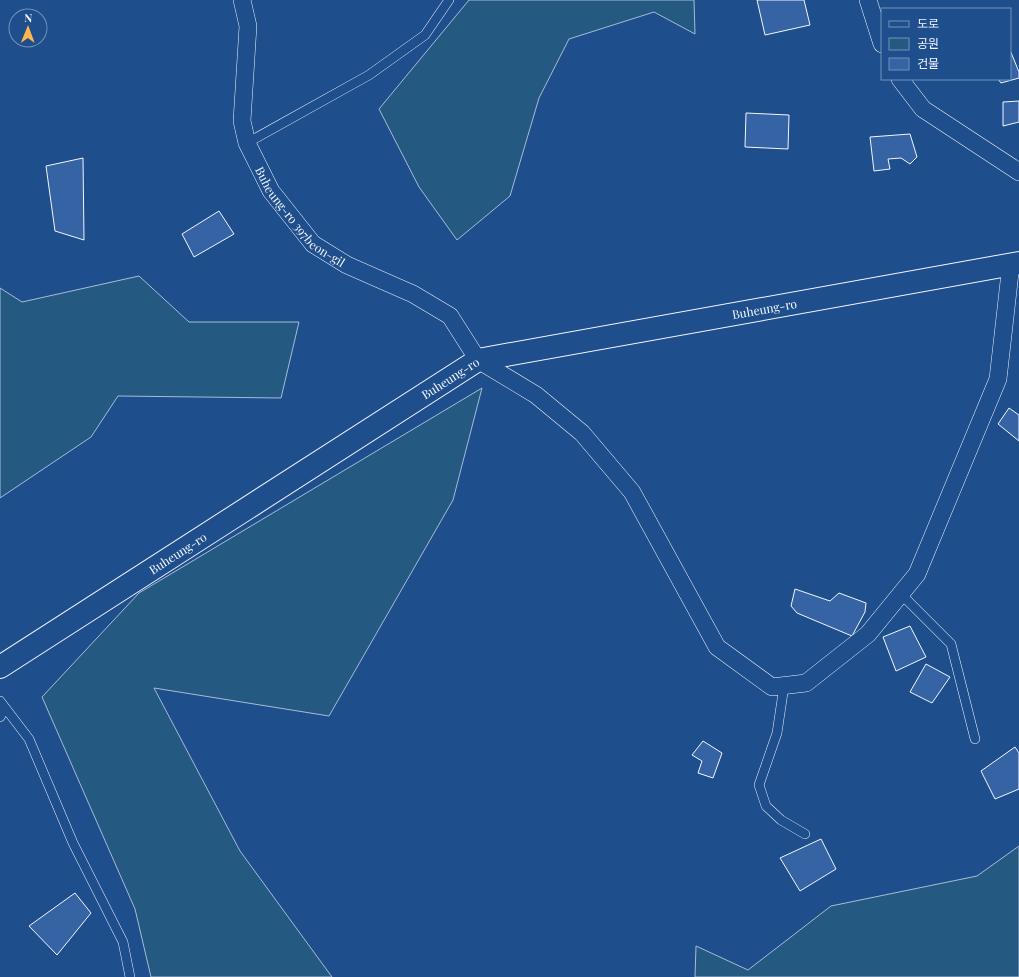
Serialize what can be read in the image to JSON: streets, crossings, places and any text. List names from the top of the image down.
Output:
{
  "streets": {
    "main road": ["Buheung-ro"],
    "street": ["Buheung-ro 397beon-gil"]
  },
  "crossings": [
    ["Buheung-ro 397beon-gil", "Buheung-ro"]
  ],
  "legend": ["도로", "공원", "건물"],
  "north": "top"
}
